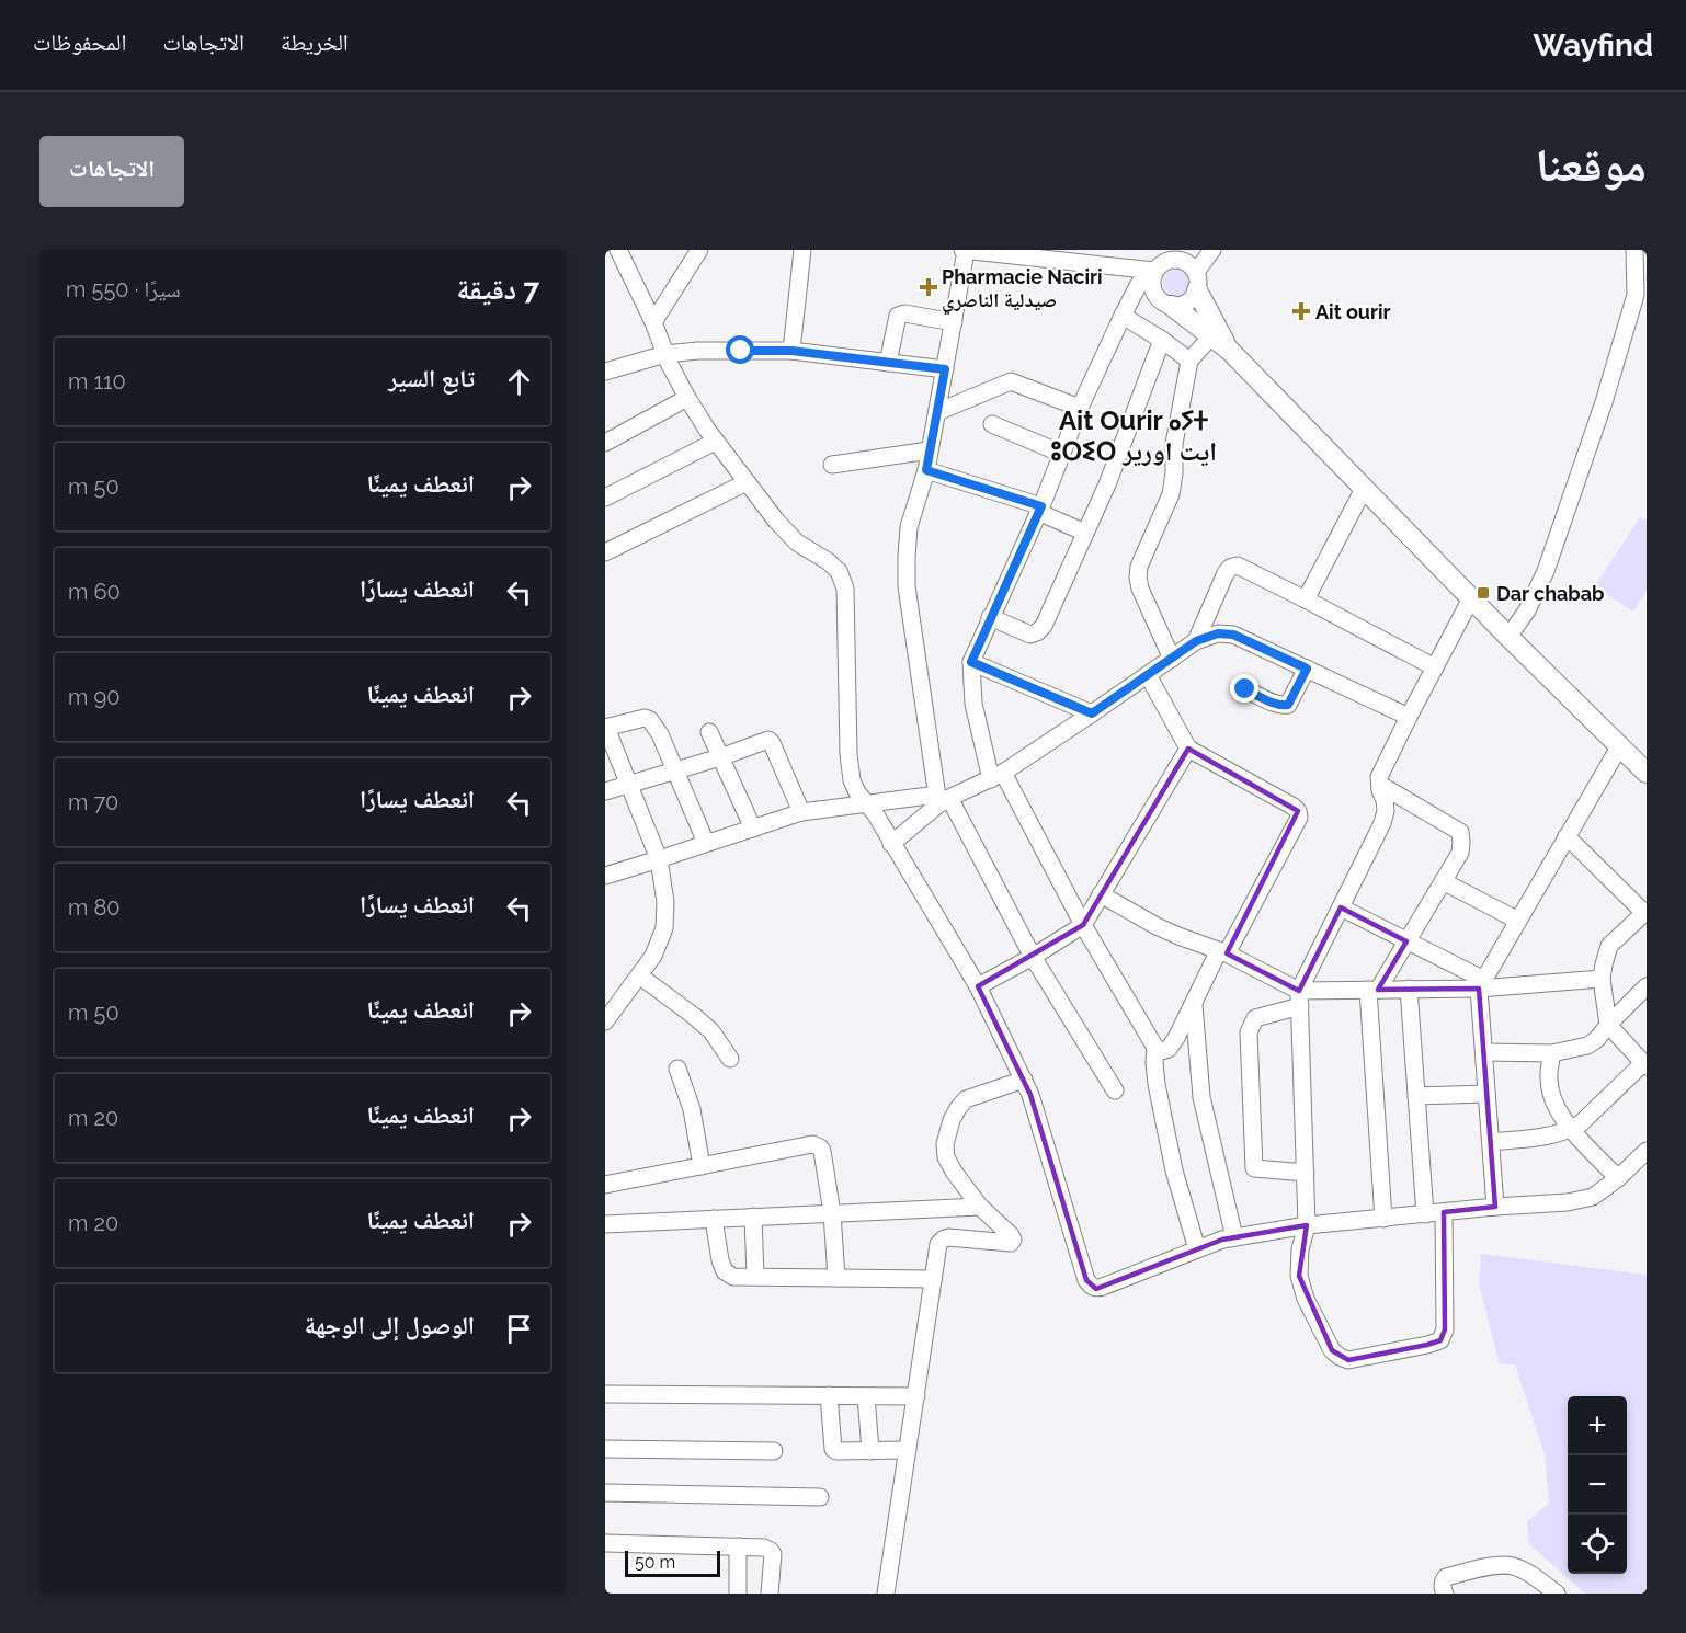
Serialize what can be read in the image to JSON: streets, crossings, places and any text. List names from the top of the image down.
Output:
{
  "districts": ["Ait Ourir ⴰⵢⵜ ⵓⵔⵉⵔ ايت اورير"],
  "places": {
    "health": ["Pharmacie Naciri صيدلية الناصري", "Ait ourir"],
    "transit": ["Dar chabab"]
  },
  "scale_bar": "50 m",
  "page": {
    "header": "Wayfind",
    "nav": ["الخريطة", "الاتجاهات", "المحفوظات"],
    "title": "موقعنا",
    "buttons": "الاتجاهات",
    "heading": ["7 دقيقة", "سيرًا · 550 m"],
    "list": [
      ["تابع السير", "110 m"],
      ["انعطف يمينًا", "50 m"],
      ["انعطف يسارًا", "60 m"],
      ["انعطف يمينًا", "90 m"],
      ["انعطف يسارًا", "70 m"],
      ["انعطف يسارًا", "80 m"],
      ["انعطف يمينًا", "50 m"],
      ["انعطف يمينًا", "20 m"],
      ["انعطف يمينًا", "20 m"],
      "الوصول إلى الوجهة"
    ],
    "map_buttons": ["+", "−"],
    "scale": "50 m"
  }
}
